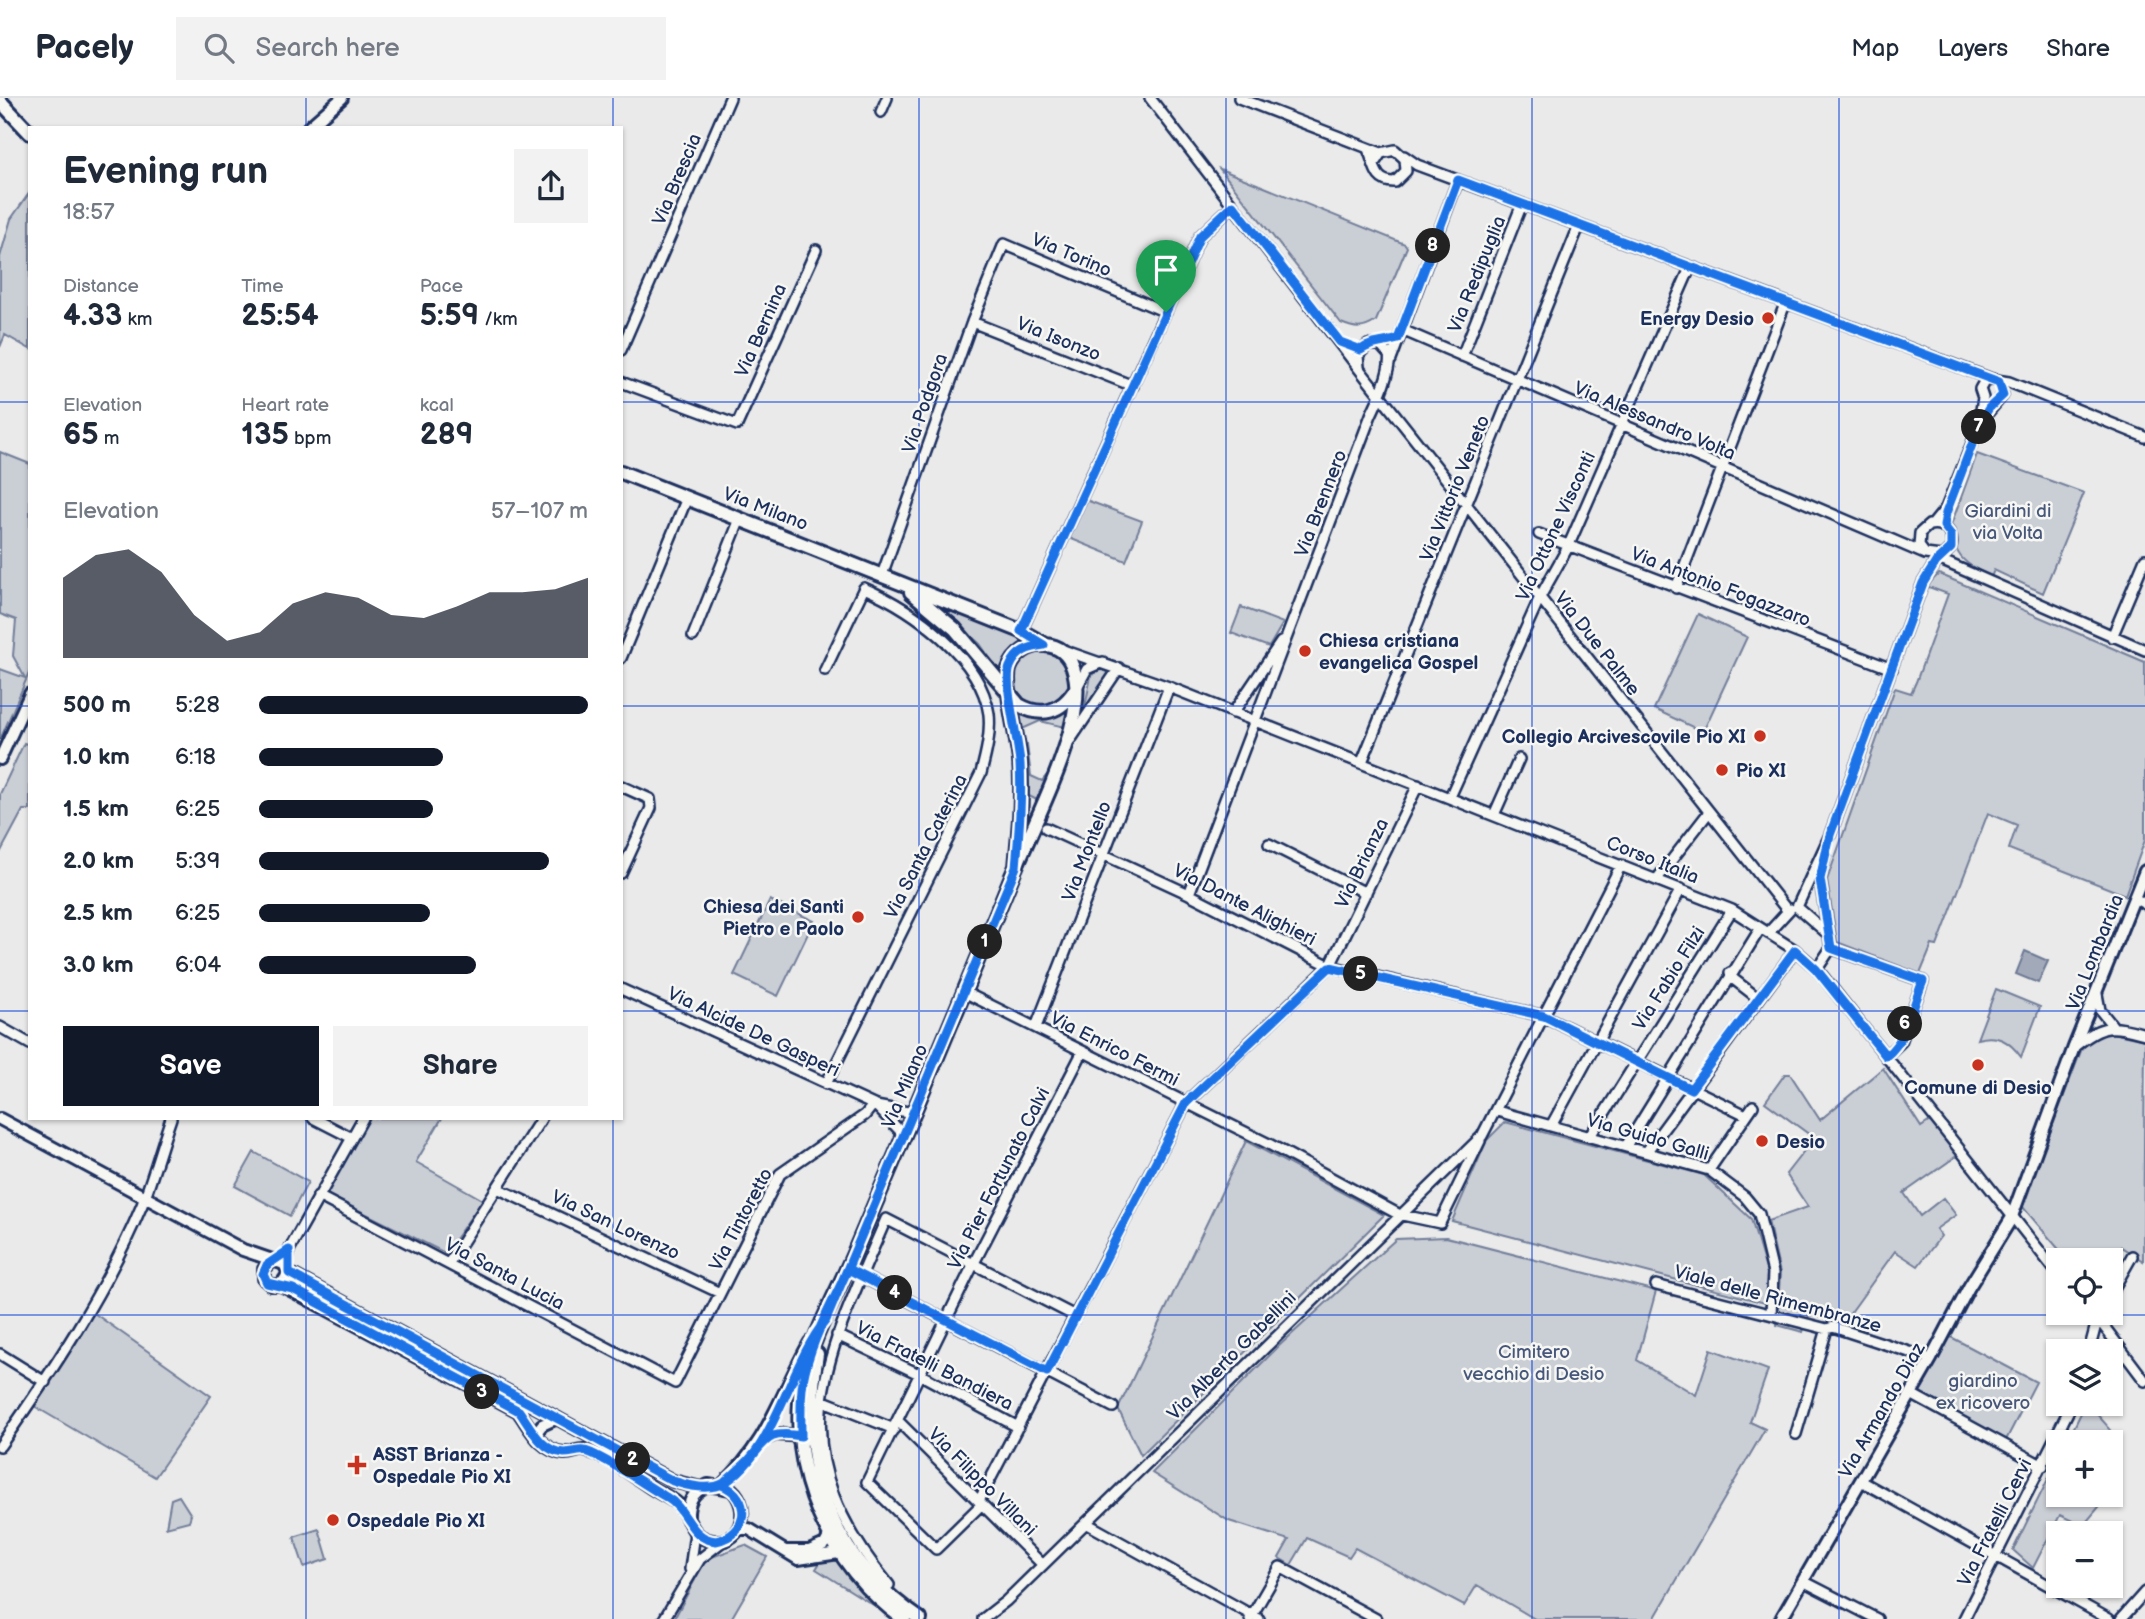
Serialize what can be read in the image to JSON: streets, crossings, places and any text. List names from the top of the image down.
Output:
{
  "streets": {
    "main road": ["Via Milano"],
    "street": [
      "Via Brescia",
      "Via Torino",
      "Via Redipuglia",
      "Via Bernina",
      "Via Isonzo",
      "Via Podgora",
      "Via Alessandro Volta",
      "Via Vittorio Veneto",
      "Via Brennero",
      "Via Ottone Visconti",
      "Via Antonio Fogazzaro",
      "Via Due Palme",
      "Via Santa Caterina",
      "Via Montello",
      "Corso Italia",
      "Via Brianza",
      "Via Dante Alighieri",
      "Via Lombardia",
      "Via Fabio Filzi",
      "Via Alcide De Gasperi",
      "Via Enrico Fermi",
      "Via Guido Galli",
      "Via Pier Fortunato Calvi",
      "Via Tintoretto",
      "Via San Lorenzo",
      "Via Santa Lucia",
      "Viale delle Rimembranze",
      "Via Alberto Gabellini",
      "Via Fratelli Bandiera",
      "Via Armando Diaz",
      "Via Filippo Villani",
      "Via Fratelli Cervi"
    ]
  },
  "crossings": [
    ["Via Torino", "Via Podgora"],
    ["Via Redipuglia", "Via Alessandro Volta"],
    ["Via Isonzo", "Via Podgora"],
    ["Via Podgora", "Via Milano"],
    ["Via Alessandro Volta", "Via Vittorio Veneto"],
    ["Via Alessandro Volta", "Via Ottone Visconti"],
    ["Via Vittorio Veneto", "Via Due Palme"],
    ["Via Vittorio Veneto", "Corso Italia"],
    ["Via Brennero", "Via Due Palme"],
    ["Via Brennero", "Corso Italia"],
    ["Via Brennero", "Via Dante Alighieri"],
    ["Via Milano", "Corso Italia"],
    ["Via Milano", "Via Enrico Fermi"],
    ["Via Ottone Visconti", "Via Antonio Fogazzaro"],
    ["Via Ottone Visconti", "Via Due Palme"],
    ["Via Ottone Visconti", "Corso Italia"],
    ["Via Santa Caterina", "Via Alcide De Gasperi"],
    ["Via Montello", "Corso Italia"],
    ["Via Montello", "Via Dante Alighieri"],
    ["Via Montello", "Via Enrico Fermi"],
    ["Corso Italia", "Via Brianza"],
    ["Corso Italia", "Via Lombardia"],
    ["Corso Italia", "Via Fabio Filzi"],
    ["Corso Italia", "Via Alberto Gabellini"],
    ["Corso Italia", "Via Armando Diaz"],
    ["Via Brianza", "Via Dante Alighieri"],
    ["Via Brianza", "Via Enrico Fermi"],
    ["Via Brianza", "Via Pier Fortunato Calvi"],
    ["Via Brianza", "Via Fratelli Bandiera"],
    ["Via Brianza", "Via Filippo Villani"],
    ["Via Dante Alighieri", "Via Fabio Filzi"],
    ["Via Dante Alighieri", "Via Alberto Gabellini"],
    ["Via Lombardia", "Via Armando Diaz"],
    ["Via Fabio Filzi", "Via Guido Galli"],
    ["Via Alcide De Gasperi", "Via Tintoretto"],
    ["Via Enrico Fermi", "Via Pier Fortunato Calvi"],
    ["Via Enrico Fermi", "Via Alberto Gabellini"],
    ["Via Guido Galli", "Viale delle Rimembranze"],
    ["Via Guido Galli", "Via Alberto Gabellini"],
    ["Via Pier Fortunato Calvi", "Via Fratelli Bandiera"],
    ["Via Pier Fortunato Calvi", "Via Filippo Villani"],
    ["Via Tintoretto", "Via San Lorenzo"],
    ["Via Tintoretto", "Via Santa Lucia"],
    ["Viale delle Rimembranze", "Via Armando Diaz"],
    ["Via Alberto Gabellini", "Via Filippo Villani"]
  ],
  "parks": ["Giardini di via Volta", "Cimitero vecchio di Desio", "giardino ex ricovero"],
  "places": {
    "other": [
      "Energy Desio",
      "Chiesa cristiana evangelica Gospel",
      "Collegio Arcivescovile Pio XI",
      "Pio XI",
      "Chiesa dei Santi Pietro e Paolo",
      "Comune di Desio",
      "Desio",
      "Ospedale Pio XI"
    ],
    "health": ["ASST Brianza - Ospedale Pio XI"]
  },
  "page": {
    "header": "Pacely",
    "search": "Search here",
    "nav": ["Map", "Layers", "Share"],
    "heading": ["Evening run", "18:57"],
    "pins": [
      "8",
      "7",
      "1",
      "5",
      "6",
      "4",
      "3",
      "2"
    ],
    "stats": [
      ["Distance", "4.33 km"],
      ["Time", "25:54"],
      ["Pace", "5:59 /km"],
      ["Elevation", "65 m"],
      ["Heart rate", "135 bpm"],
      ["kcal", "289"]
    ],
    "chart": ["Elevation", "57–107 m"],
    "list": [
      {
        "name": "500 m",
        "note": "5:28"
      },
      {
        "name": "1.0 km",
        "note": "6:18"
      },
      {
        "name": "1.5 km",
        "note": "6:25"
      },
      {
        "name": "2.0 km",
        "note": "5:39"
      },
      {
        "name": "2.5 km",
        "note": "6:25"
      },
      {
        "name": "3.0 km",
        "note": "6:04"
      }
    ],
    "buttons": ["Save", "Share"],
    "map_buttons": ["+", "−"]
  }
}
